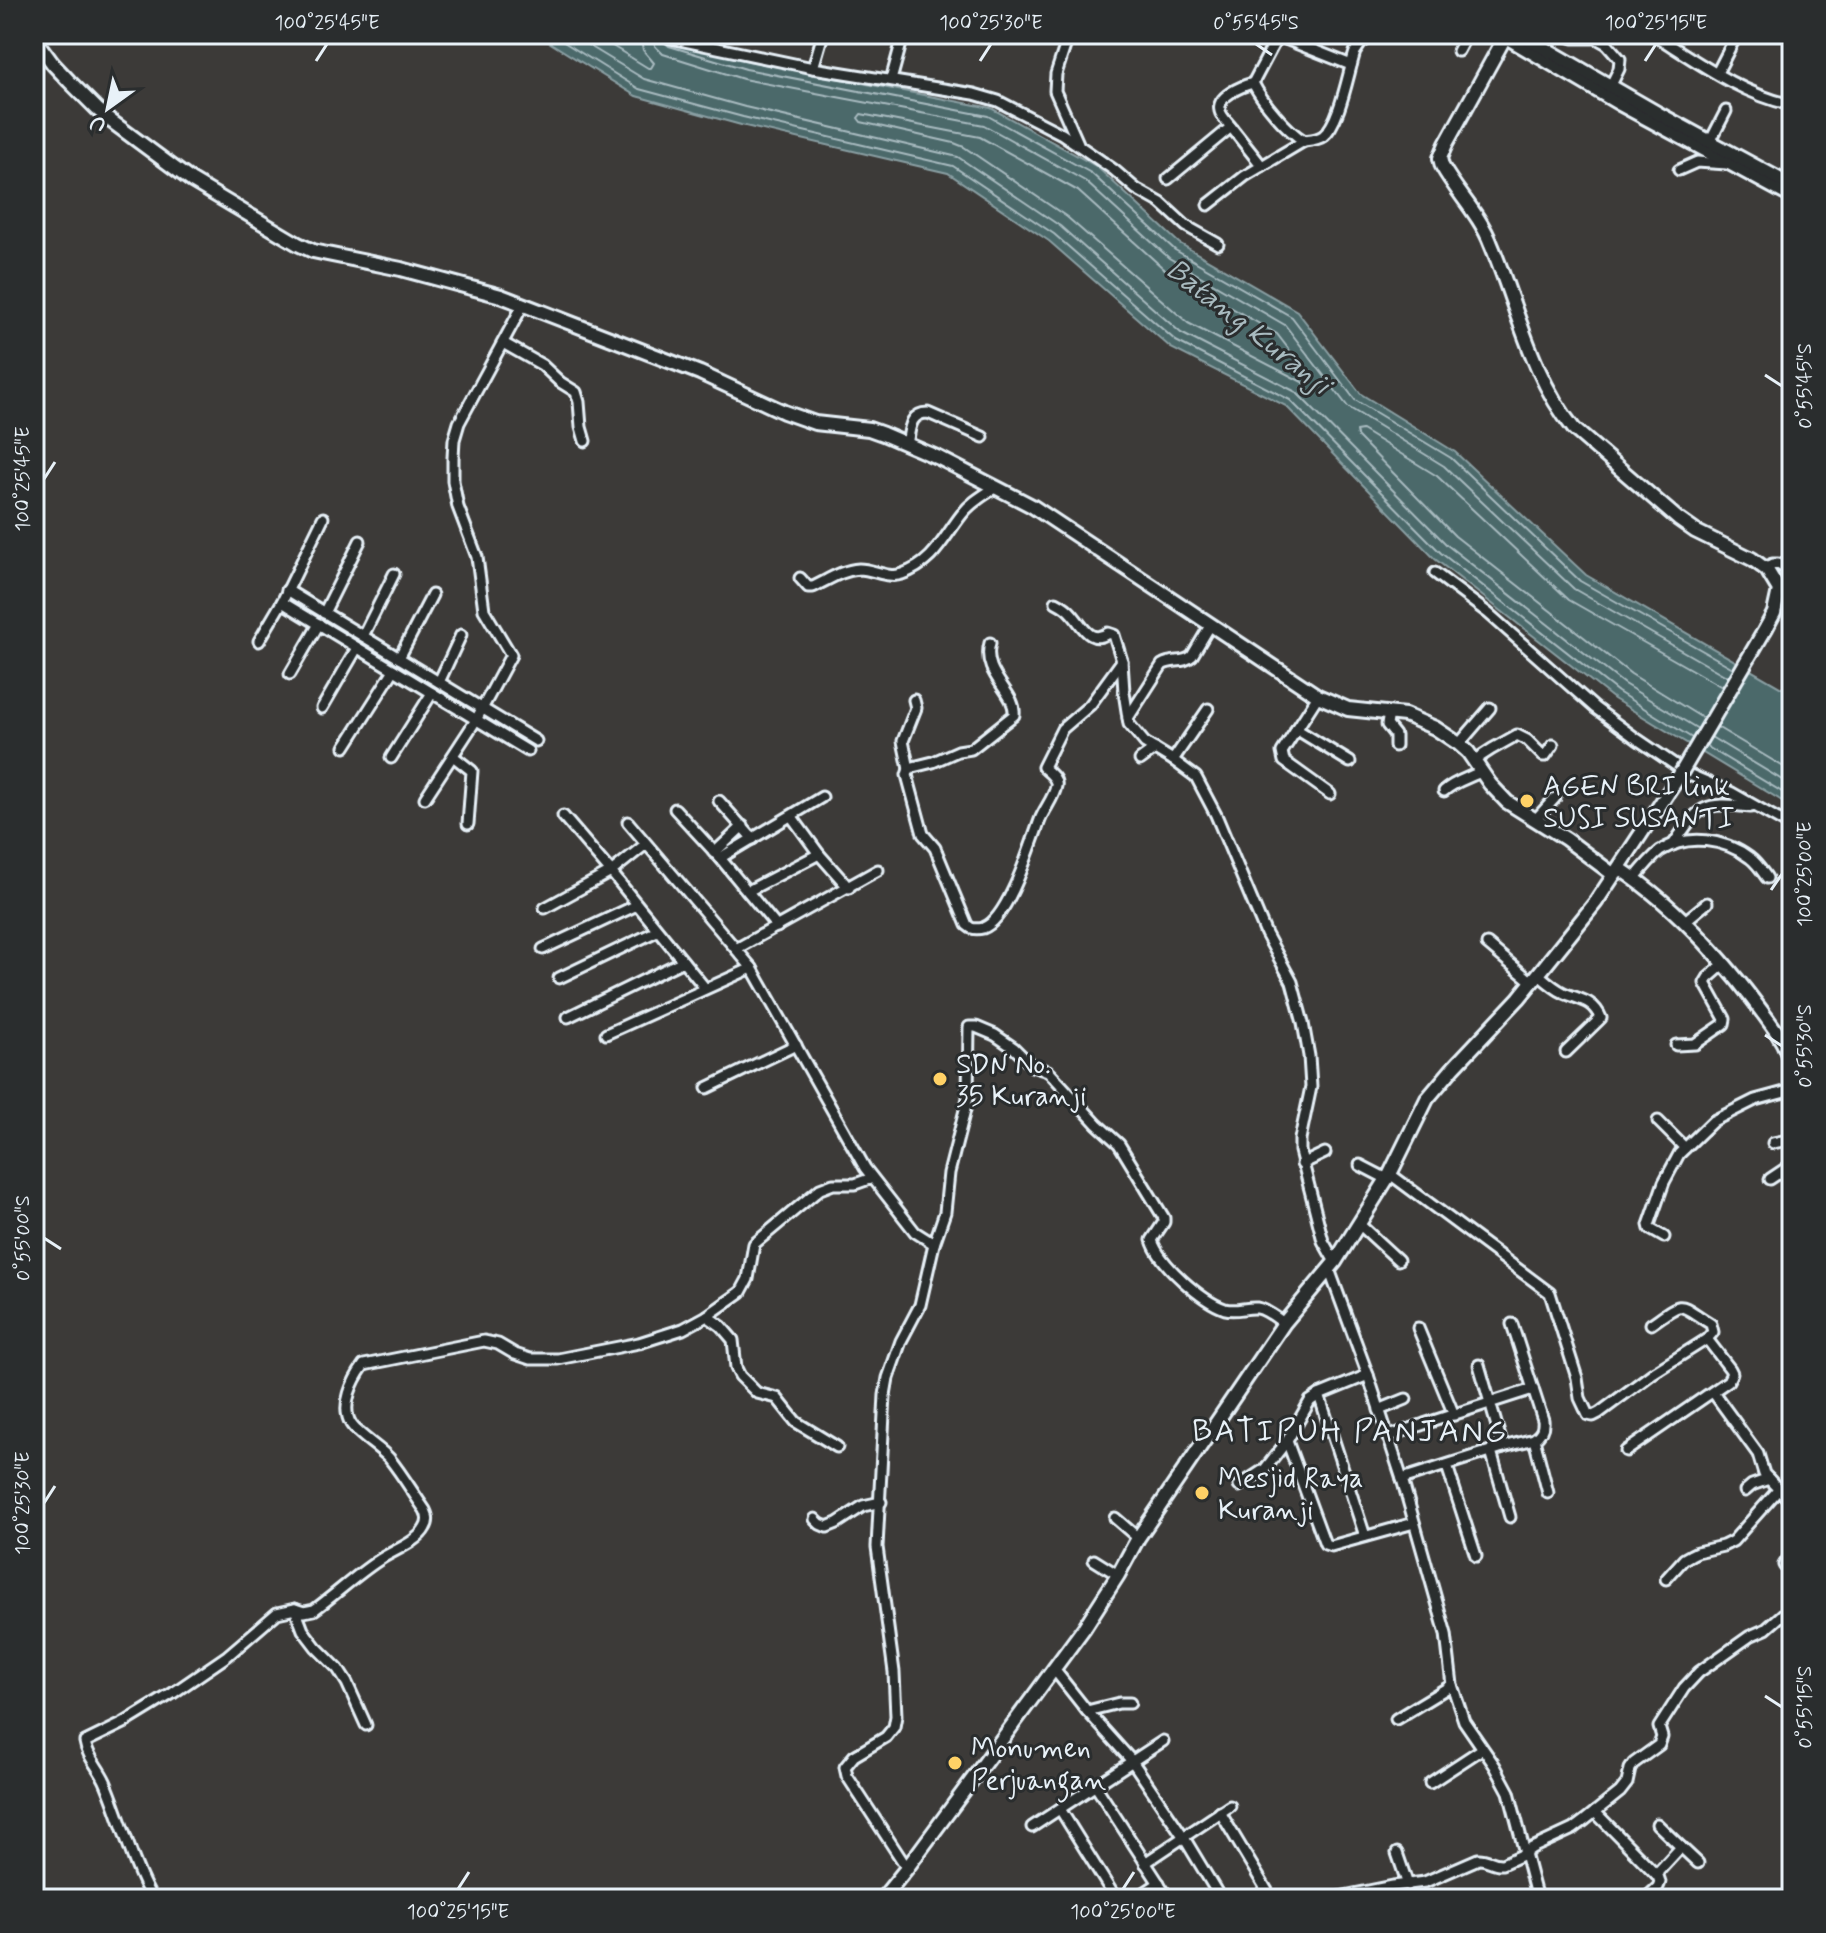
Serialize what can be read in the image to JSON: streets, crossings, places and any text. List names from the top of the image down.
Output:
{
  "districts": ["BATIPUH PANJANG"],
  "water": ["Batang Kuranji"],
  "places": [
    "AGEN BRI link SUSI SUSANTI",
    "SDN No. 35 Kuranji",
    "Mesjid Raya Kuranji",
    "Monumen Perjuangan"
  ],
  "north": "bottom left",
  "coordinates": [
    "100°25'45\"E",
    "100°25'30\"E",
    "0°55'45\"S",
    "100°25'15\"E",
    "100°25'00\"E",
    "0°55'30\"S",
    "0°55'00\"S",
    "0°55'15\"S"
  ]
}
